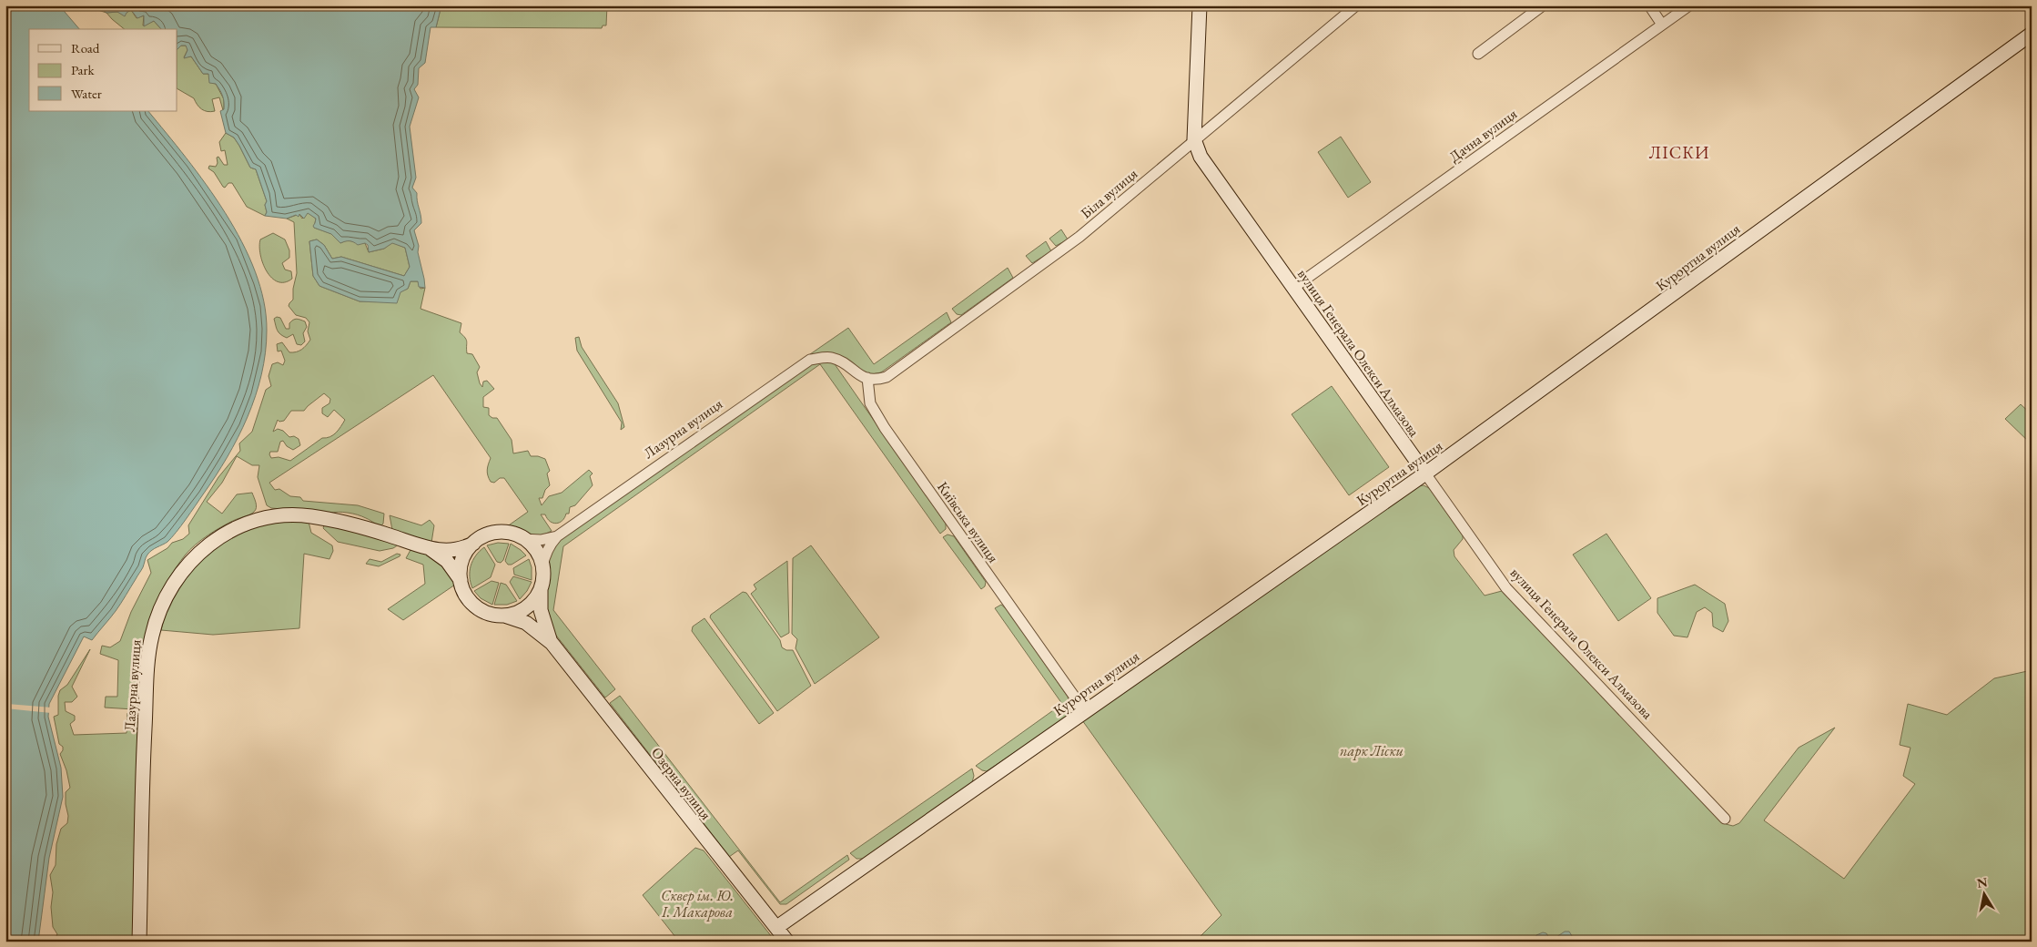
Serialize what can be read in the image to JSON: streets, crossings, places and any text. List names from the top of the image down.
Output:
{
  "streets": {
    "street": [
      "Дачна вулиця",
      "Біла вулиця",
      "Курортна вулиця",
      "вулиця Генерала Олекси Алмазова",
      "Лазурна вулиця",
      "Київська вулиця",
      "Озерна вулиця"
    ]
  },
  "crossings": [
    ["Дачна вулиця", "вулиця Генерала Олекси Алмазова"],
    ["Біла вулиця", "вулиця Генерала Олекси Алмазова"],
    ["Біла вулиця", "Лазурна вулиця"],
    ["Біла вулиця", "Київська вулиця"],
    ["Курортна вулиця", "вулиця Генерала Олекси Алмазова"],
    ["Курортна вулиця", "Київська вулиця"],
    ["Курортна вулиця", "Озерна вулиця"],
    ["Лазурна вулиця", "Київська вулиця"],
    ["Лазурна вулиця", "Озерна вулиця"]
  ],
  "districts": ["ЛІСКИ"],
  "parks": ["парк Ліски", "Сквер ім. Ю. І. Макарова"],
  "legend": ["Road", "Park", "Water"],
  "north": "top"
}
